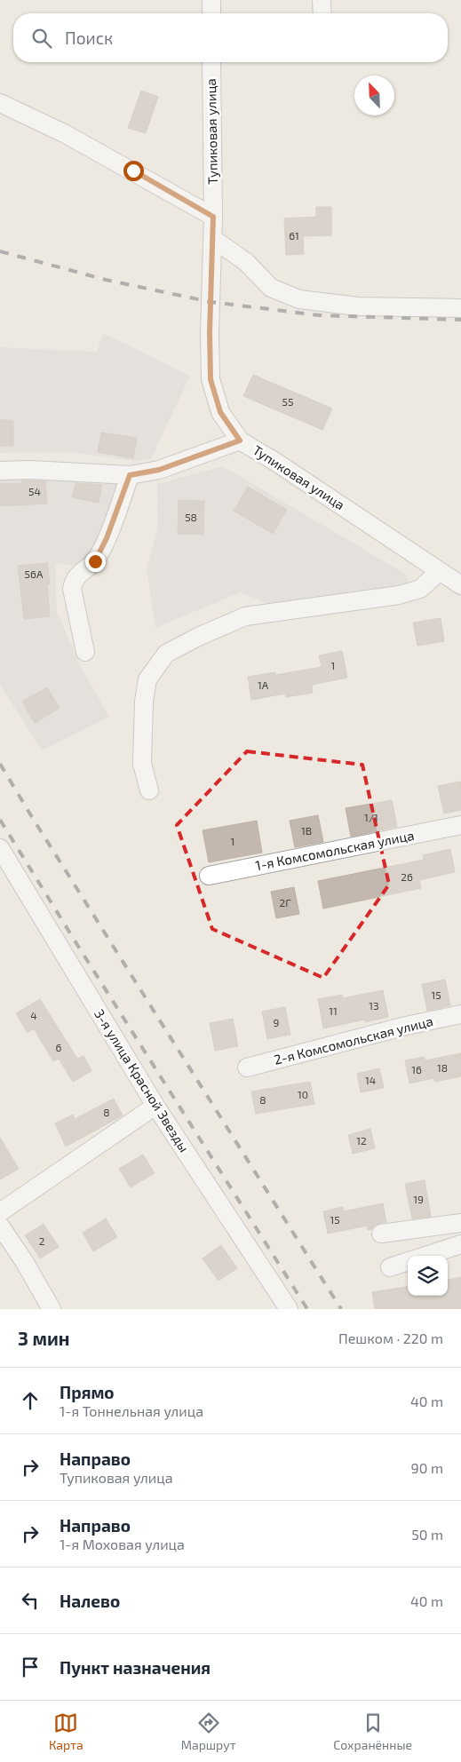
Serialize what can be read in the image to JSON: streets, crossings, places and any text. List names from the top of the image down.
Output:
{
  "streets": {
    "street": [
      "Тупиковая улица",
      "1-я Комсомольская улица",
      "2-я Комсомольская улица",
      "3-я улица Красной Звезды"
    ]
  },
  "house_numbers": [
    "61",
    "55",
    "54",
    "58",
    "56А",
    "1",
    "1А",
    "1/1",
    "1В",
    "1",
    "26",
    "2Г",
    "15",
    "13",
    "11",
    "4",
    "9",
    "6",
    "18",
    "16",
    "14",
    "10",
    "8",
    "8",
    "12",
    "19",
    "15",
    "2"
  ],
  "north": "top left",
  "page": {
    "search": "Поиск",
    "heading": ["3 мин", "Пешком · 220 m"],
    "list": [
      ["Прямо", "1-я Тоннельная улица", "40 m"],
      ["Направо", "Тупиковая улица", "90 m"],
      ["Направо", "1-я Моховая улица", "50 m"],
      ["Налево", "40 m"],
      "Пункт назначения"
    ],
    "nav": ["Карта", "Маршрут", "Сохранённые"]
  }
}
